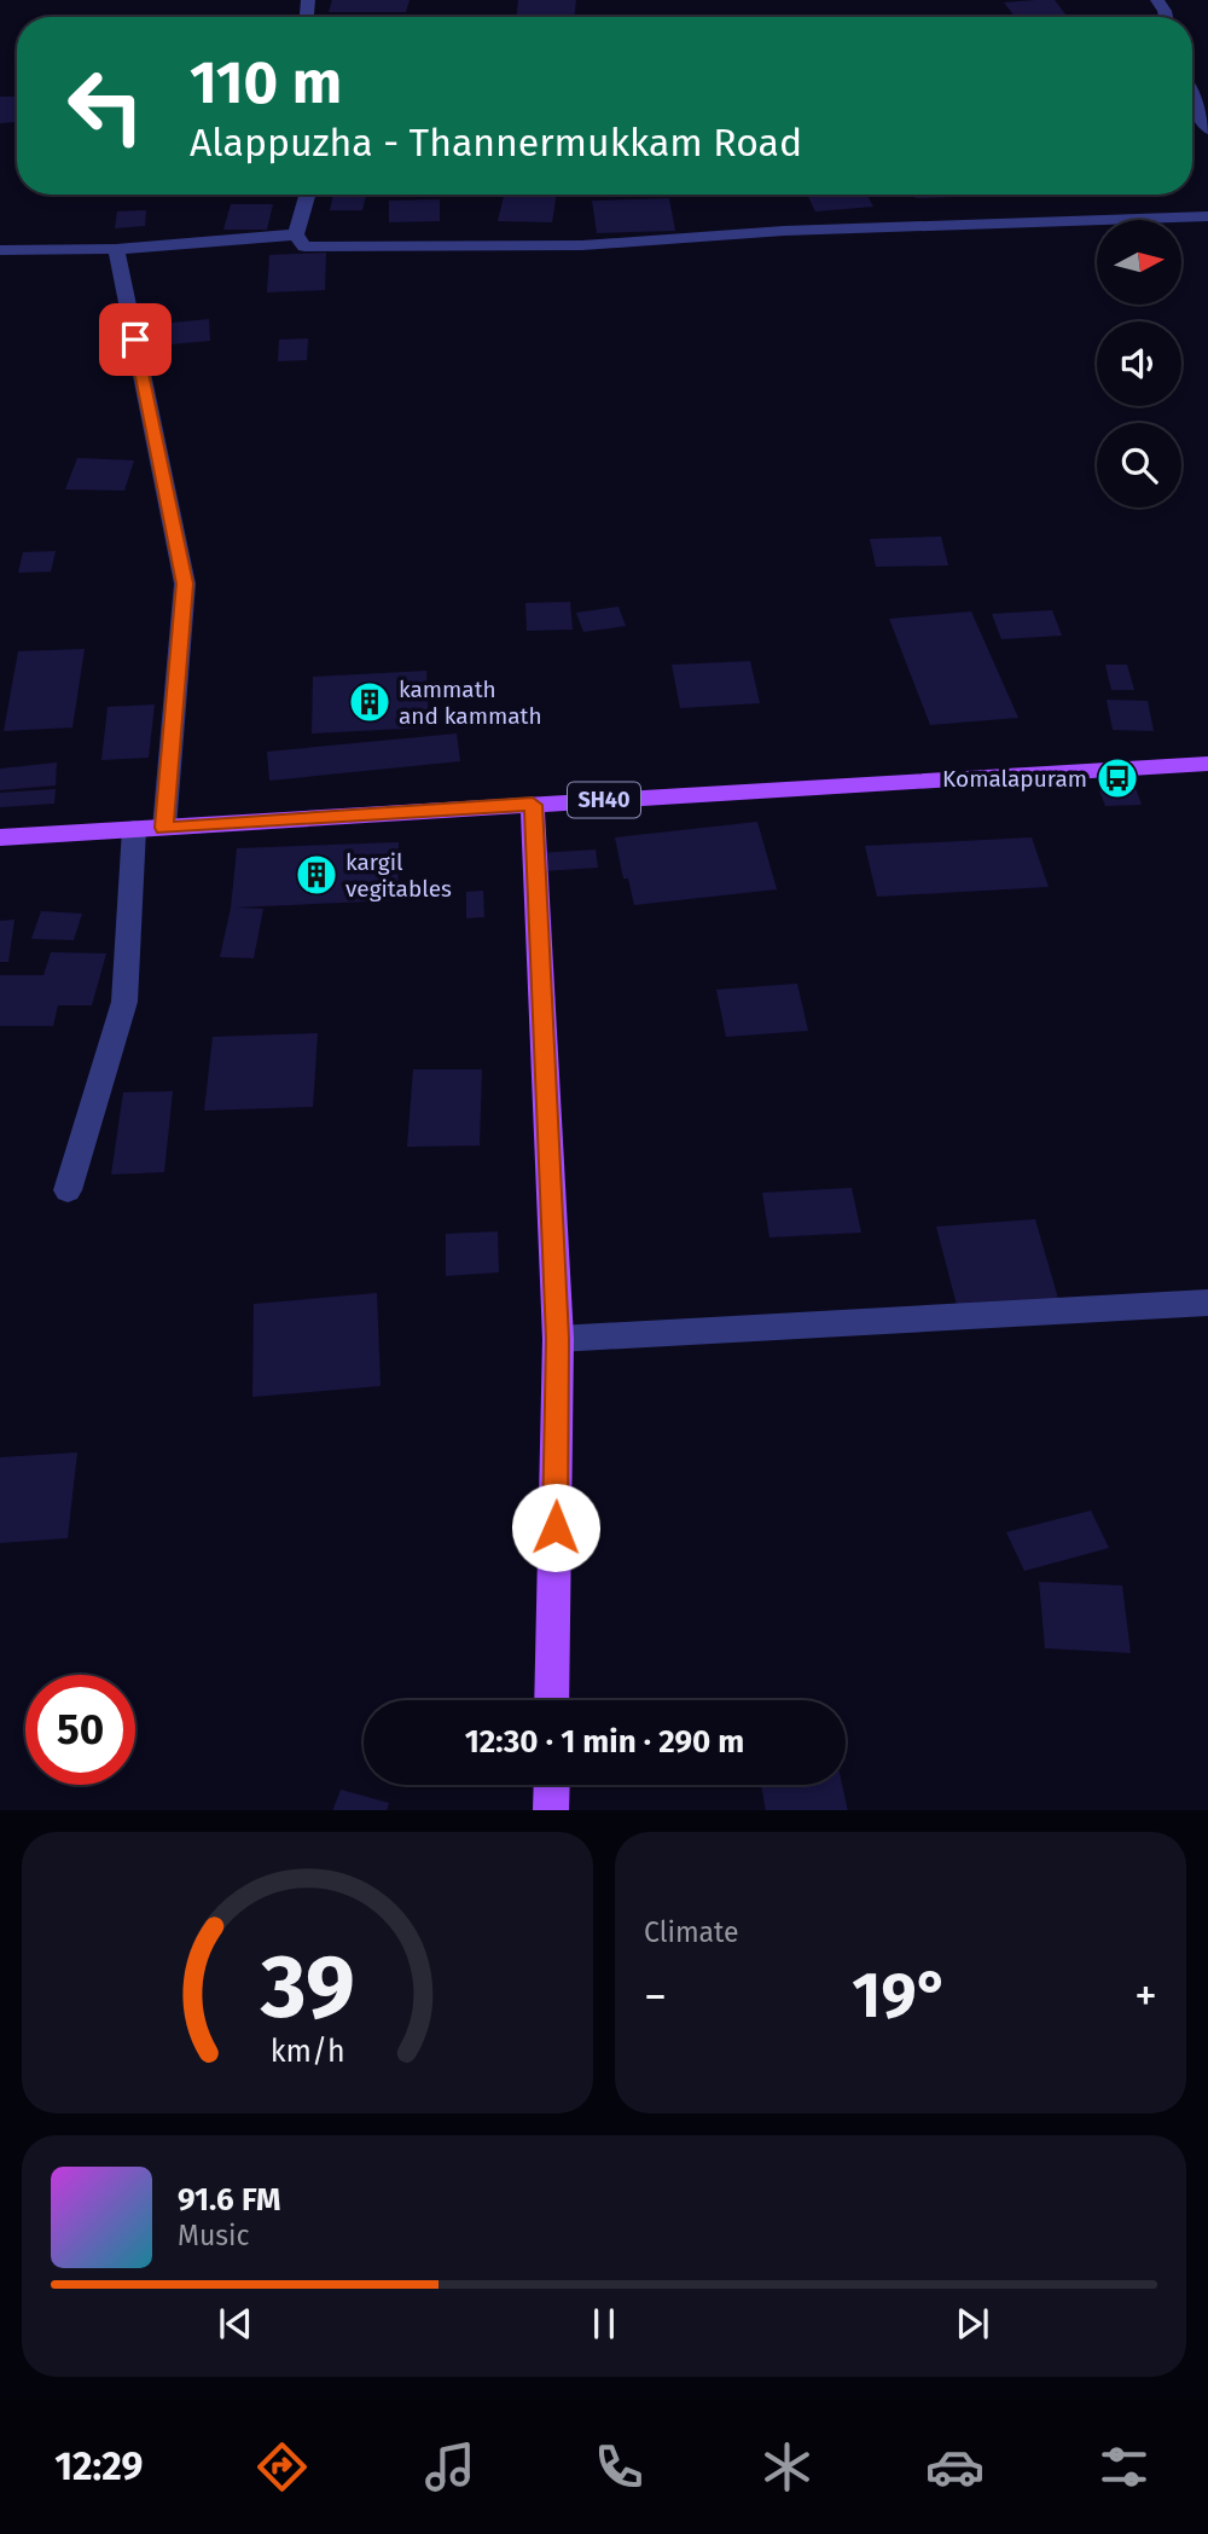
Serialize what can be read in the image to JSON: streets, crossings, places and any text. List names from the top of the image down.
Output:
{
  "streets": {
    "main road": ["SH40"]
  },
  "places": {
    "building": ["kammath and kammath", "kargil vegitables"],
    "bus stop": ["Komalapuram"]
  },
  "north": "right",
  "page": {
    "turn": ["110 m", "Alappuzha - Thannermukkam Road"],
    "limit": "50",
    "trip": "12:30 · 1 min · 290 m",
    "tile": "Climate",
    "heat": ["−", "19°", "+"],
    "song": ["91.6 FM", "Music"],
    "tabs": "12:29",
    "gauge": ["39", "km/h"]
  }
}
